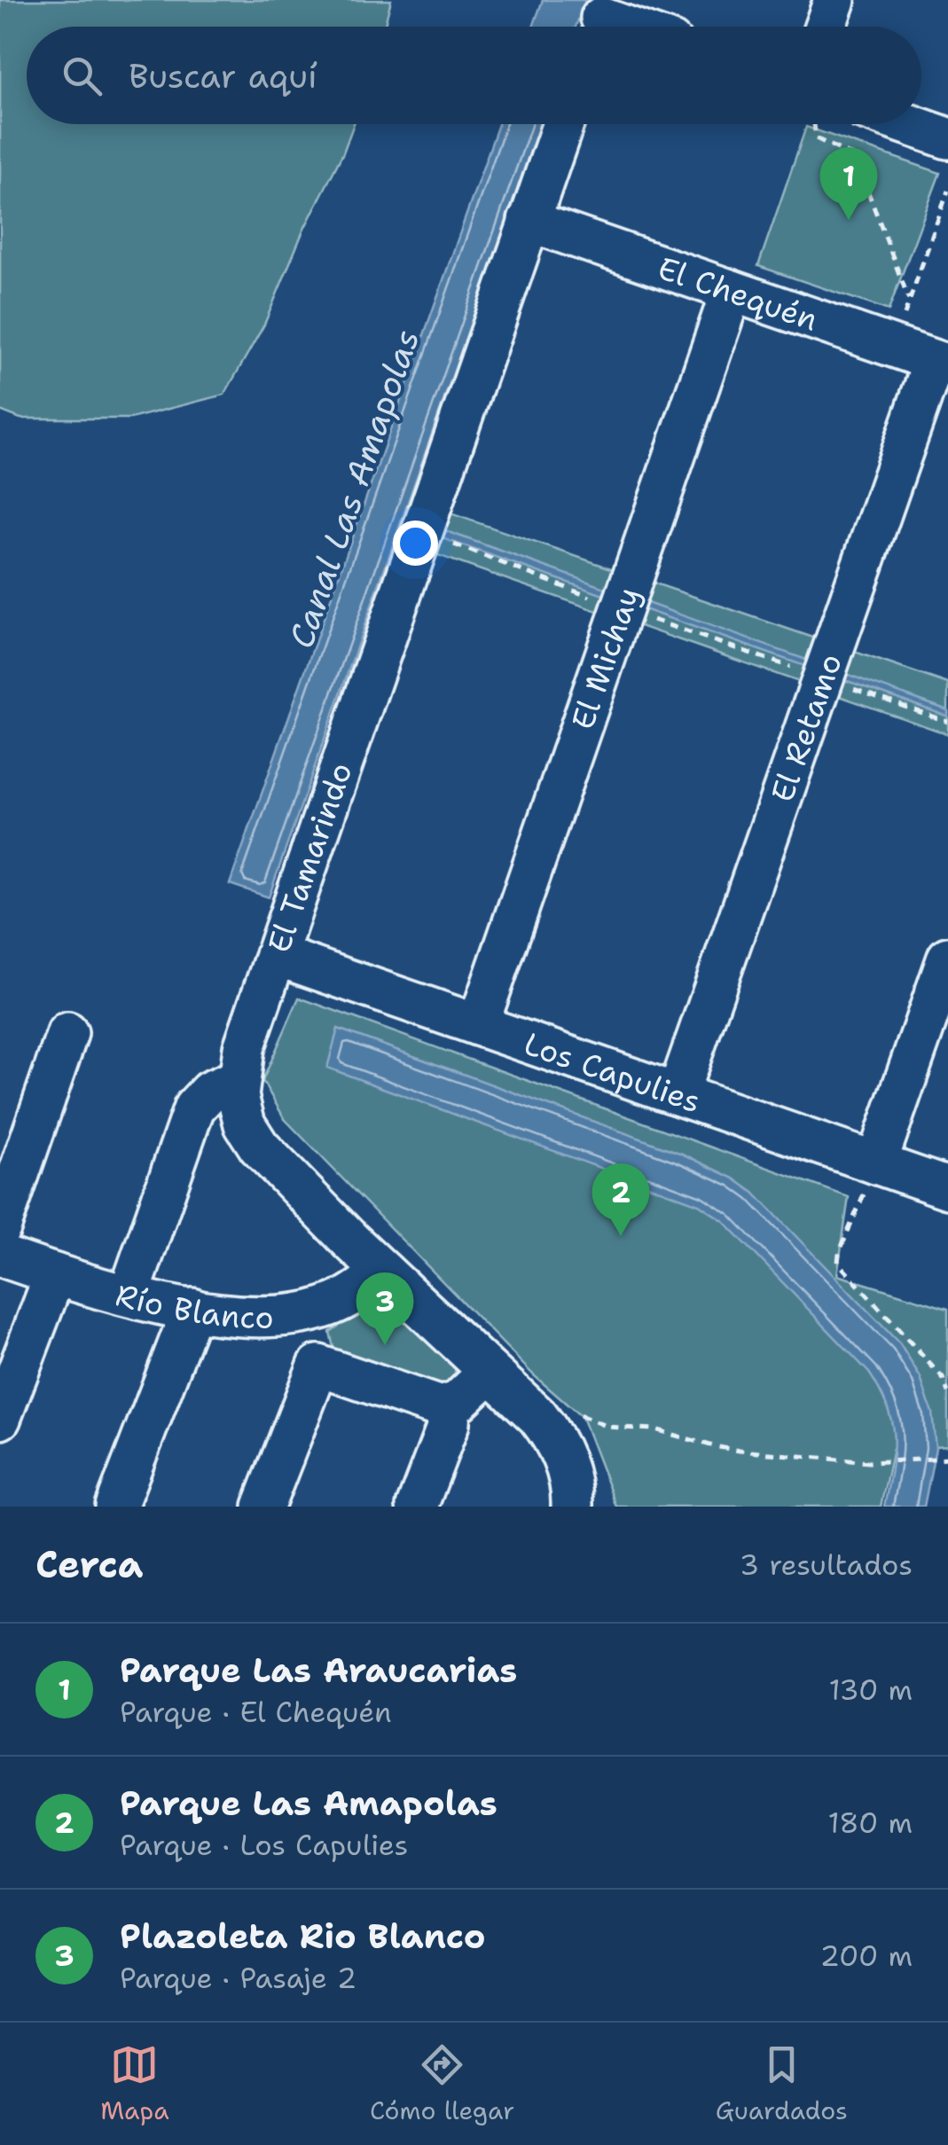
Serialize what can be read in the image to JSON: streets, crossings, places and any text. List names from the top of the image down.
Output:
{
  "streets": {
    "street": [
      "El Chequén",
      "El Michay",
      "El Retamo",
      "El Tamarindo",
      "Los Capulies",
      "Río Blanco"
    ]
  },
  "crossings": [
    ["El Chequén", "El Michay"],
    ["El Chequén", "El Retamo"],
    ["El Chequén", "El Tamarindo"],
    ["El Michay", "Los Capulies"],
    ["El Retamo", "Los Capulies"],
    ["El Tamarindo", "Los Capulies"],
    ["El Tamarindo", "Río Blanco"]
  ],
  "water": ["Canal Las Amapolas"],
  "page": {
    "search": "Buscar aquí",
    "pins": ["1", "2", "3"],
    "heading": ["Cerca", "3 resultados"],
    "list": [
      {
        "mark": "1",
        "name": "Parque Las Araucarias",
        "note": "Parque · El Chequén",
        "value": "130 m"
      },
      {
        "mark": "2",
        "name": "Parque Las Amapolas",
        "note": "Parque · Los Capulies",
        "value": "180 m"
      },
      {
        "mark": "3",
        "name": "Plazoleta Rio Blanco",
        "note": "Parque · Pasaje 2",
        "value": "200 m"
      }
    ],
    "nav": ["Mapa", "Cómo llegar", "Guardados"]
  }
}
